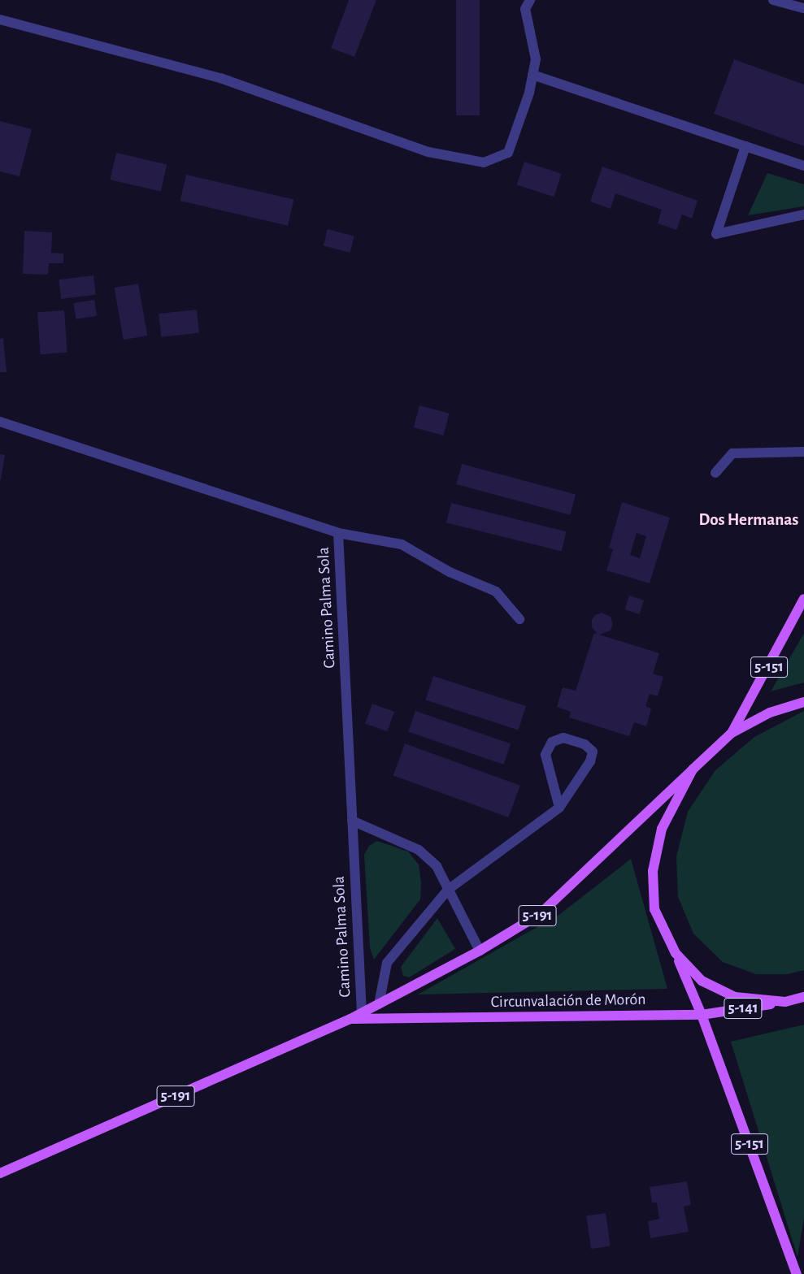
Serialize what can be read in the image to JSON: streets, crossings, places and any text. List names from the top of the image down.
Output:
{
  "streets": {
    "main road": [
      "5-151",
      "5-191",
      "Circunvalación de Morón",
      "5-141"
    ],
    "street": ["Camino Palma Sola"]
  },
  "crossings": [
    ["Camino Palma Sola", "Circunvalación de Morón"],
    ["5-151", "Circunvalación de Morón"],
    ["Circunvalación de Morón", "5-141"]
  ],
  "districts": ["Dos Hermanas"]
}
